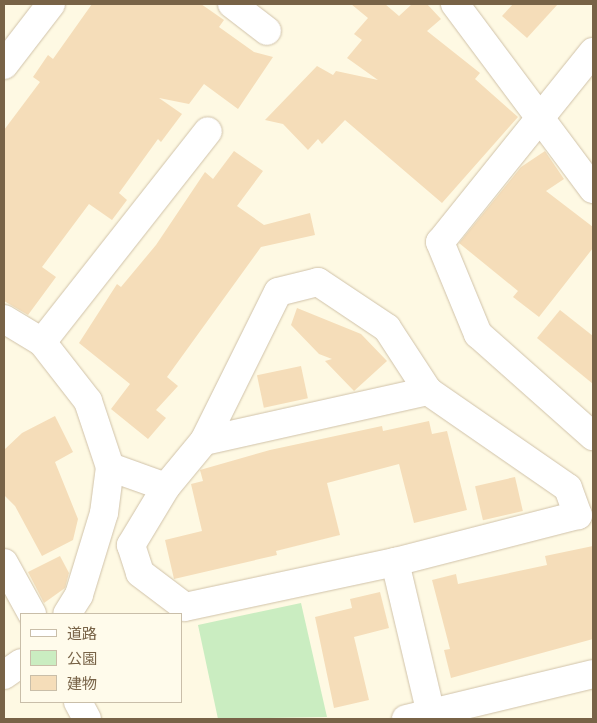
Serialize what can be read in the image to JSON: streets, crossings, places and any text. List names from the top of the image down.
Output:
{
  "legend": ["道路", "公園", "建物"]
}
